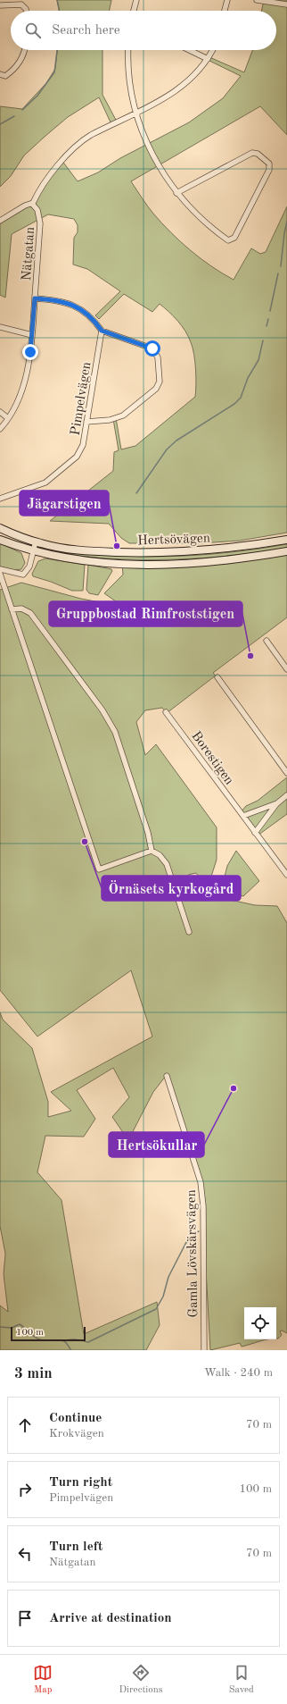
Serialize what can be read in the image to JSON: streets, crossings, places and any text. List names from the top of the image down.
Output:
{
  "streets": {
    "main road": ["Hertsövägen"],
    "street": [
      "Nätgatan",
      "Pimpelvägen",
      "Borestigen",
      "Gamla Lövskärsvägen"
    ]
  },
  "places": [
    "Jägarstigen",
    "Gruppbostad Rimfroststigen",
    "Örnäsets kyrkogård",
    "Hertsökullar"
  ],
  "scale_bar": "100 m",
  "page": {
    "search": "Search here",
    "scale": "100 m",
    "heading": ["3 min", "Walk · 240 m"],
    "list": [
      ["Continue", "Krokvägen", "70 m"],
      ["Turn right", "Pimpelvägen", "100 m"],
      ["Turn left", "Nätgatan", "70 m"],
      "Arrive at destination"
    ],
    "nav": ["Map", "Directions", "Saved"]
  }
}
